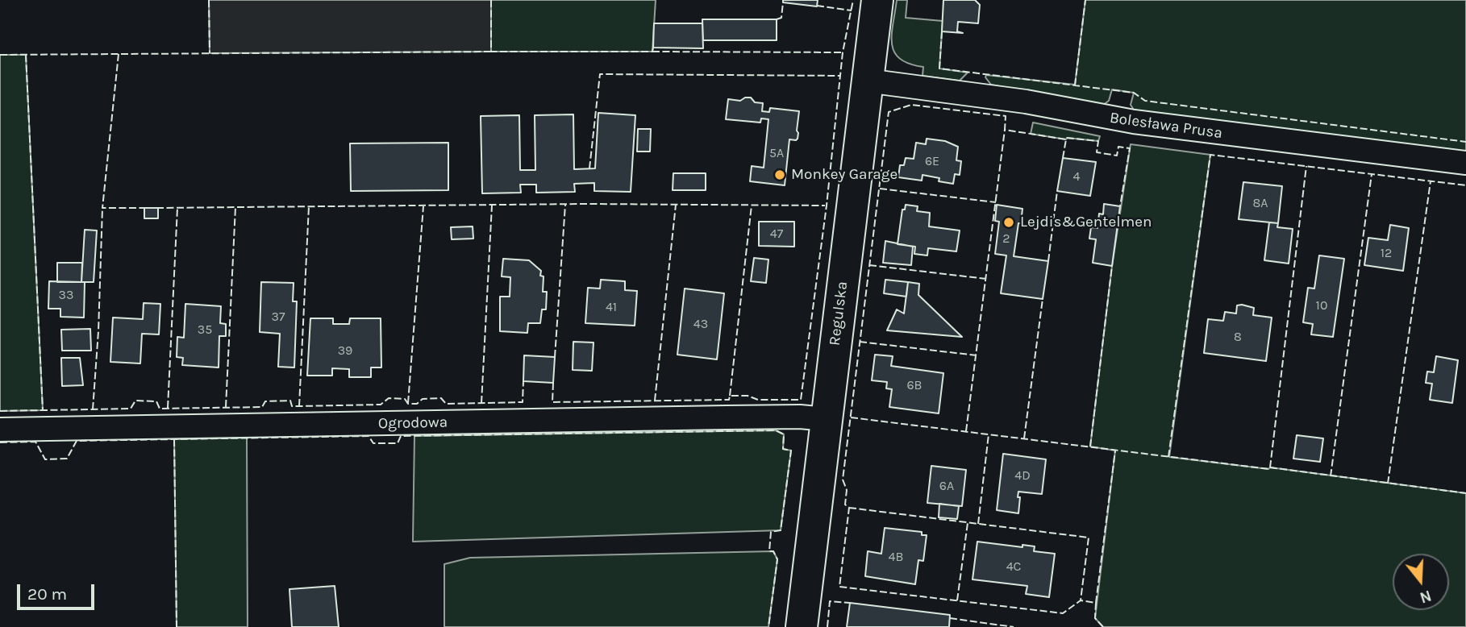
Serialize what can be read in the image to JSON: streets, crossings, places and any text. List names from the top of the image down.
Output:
{
  "streets": {
    "street": ["Bolesława Prusa", "Regulska", "Ogrodowa"]
  },
  "crossings": [
    ["Bolesława Prusa", "Regulska"],
    ["Regulska", "Ogrodowa"]
  ],
  "places": ["Monkey Garage", "Lejdis&Gentelmen"],
  "house_numbers": [
    "5A",
    "6E",
    "4",
    "8A",
    "47",
    "2",
    "12",
    "33",
    "10",
    "41",
    "37",
    "43",
    "35",
    "8",
    "39",
    "6B",
    "4D",
    "6A",
    "4B",
    "4C"
  ],
  "scale_bar": "20 m",
  "north": "bottom"
}
